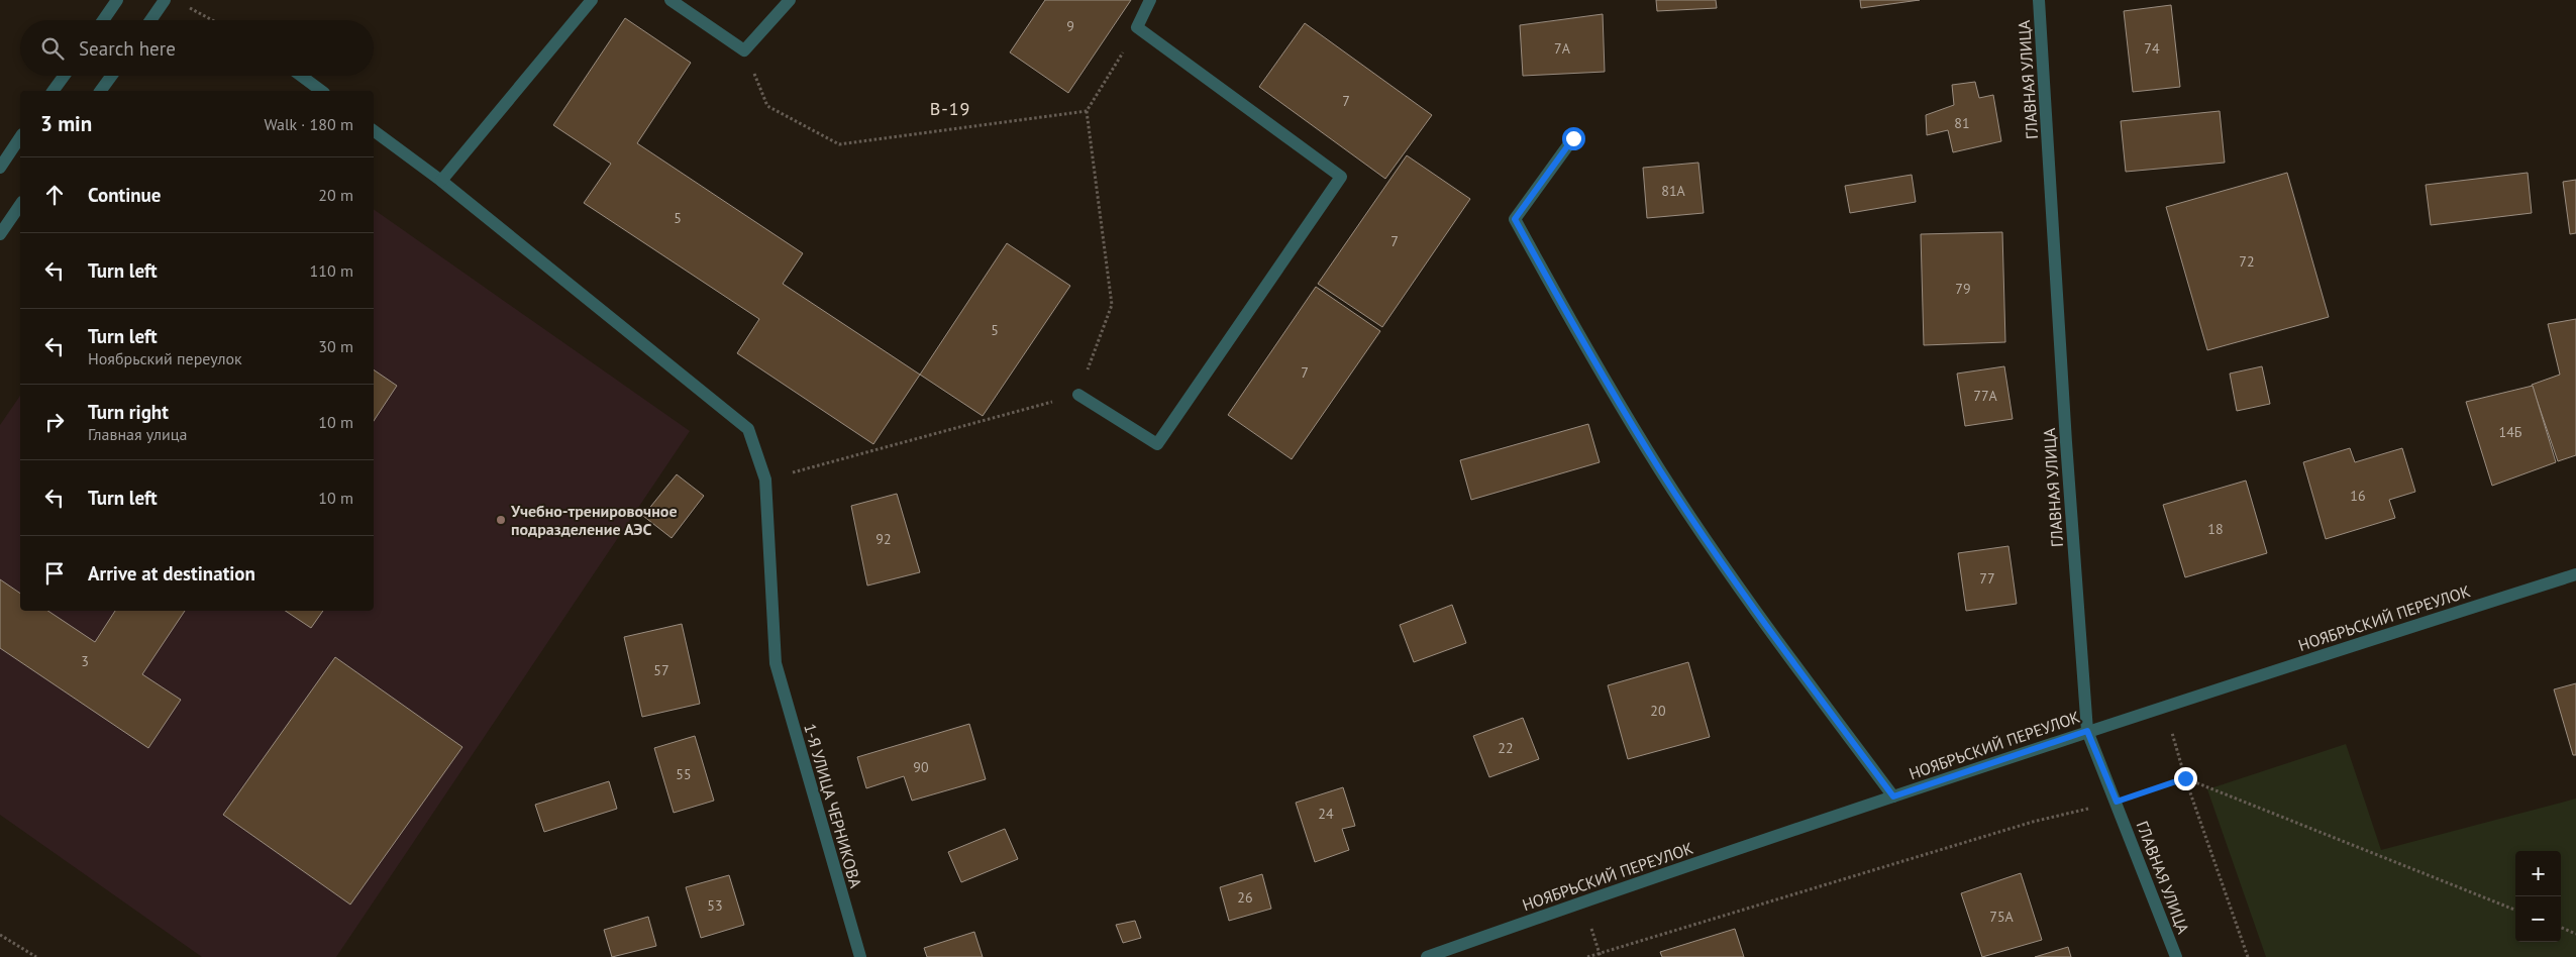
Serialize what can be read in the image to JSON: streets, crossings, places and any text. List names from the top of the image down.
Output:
{
  "streets": {
    "street": ["ГЛАВНАЯ УЛИЦА", "НОЯБРЬСКИЙ ПЕРЕУЛОК", "1-Я УЛИЦА ЧЕРНИКОВА"]
  },
  "crossings": [
    ["ГЛАВНАЯ УЛИЦА", "НОЯБРЬСКИЙ ПЕРЕУЛОК"]
  ],
  "districts": ["В-19"],
  "places": ["Учебно-тренировочное подразделение АЭС"],
  "house_numbers": [
    "9",
    "7А",
    "74",
    "7",
    "81",
    "81А",
    "5",
    "7",
    "72",
    "79",
    "5",
    "7",
    "77А",
    "14Б",
    "16",
    "18",
    "92",
    "77",
    "3",
    "57",
    "20",
    "22",
    "90",
    "55",
    "24",
    "26",
    "53",
    "75А"
  ],
  "page": {
    "search": "Search here",
    "heading": ["3 min", "Walk · 180 m"],
    "list": [
      ["Continue", "20 m"],
      ["Turn left", "110 m"],
      ["Turn left", "Ноябрьский переулок", "30 m"],
      ["Turn right", "Главная улица", "10 m"],
      ["Turn left", "10 m"],
      "Arrive at destination"
    ],
    "map_buttons": ["+", "−"]
  }
}
